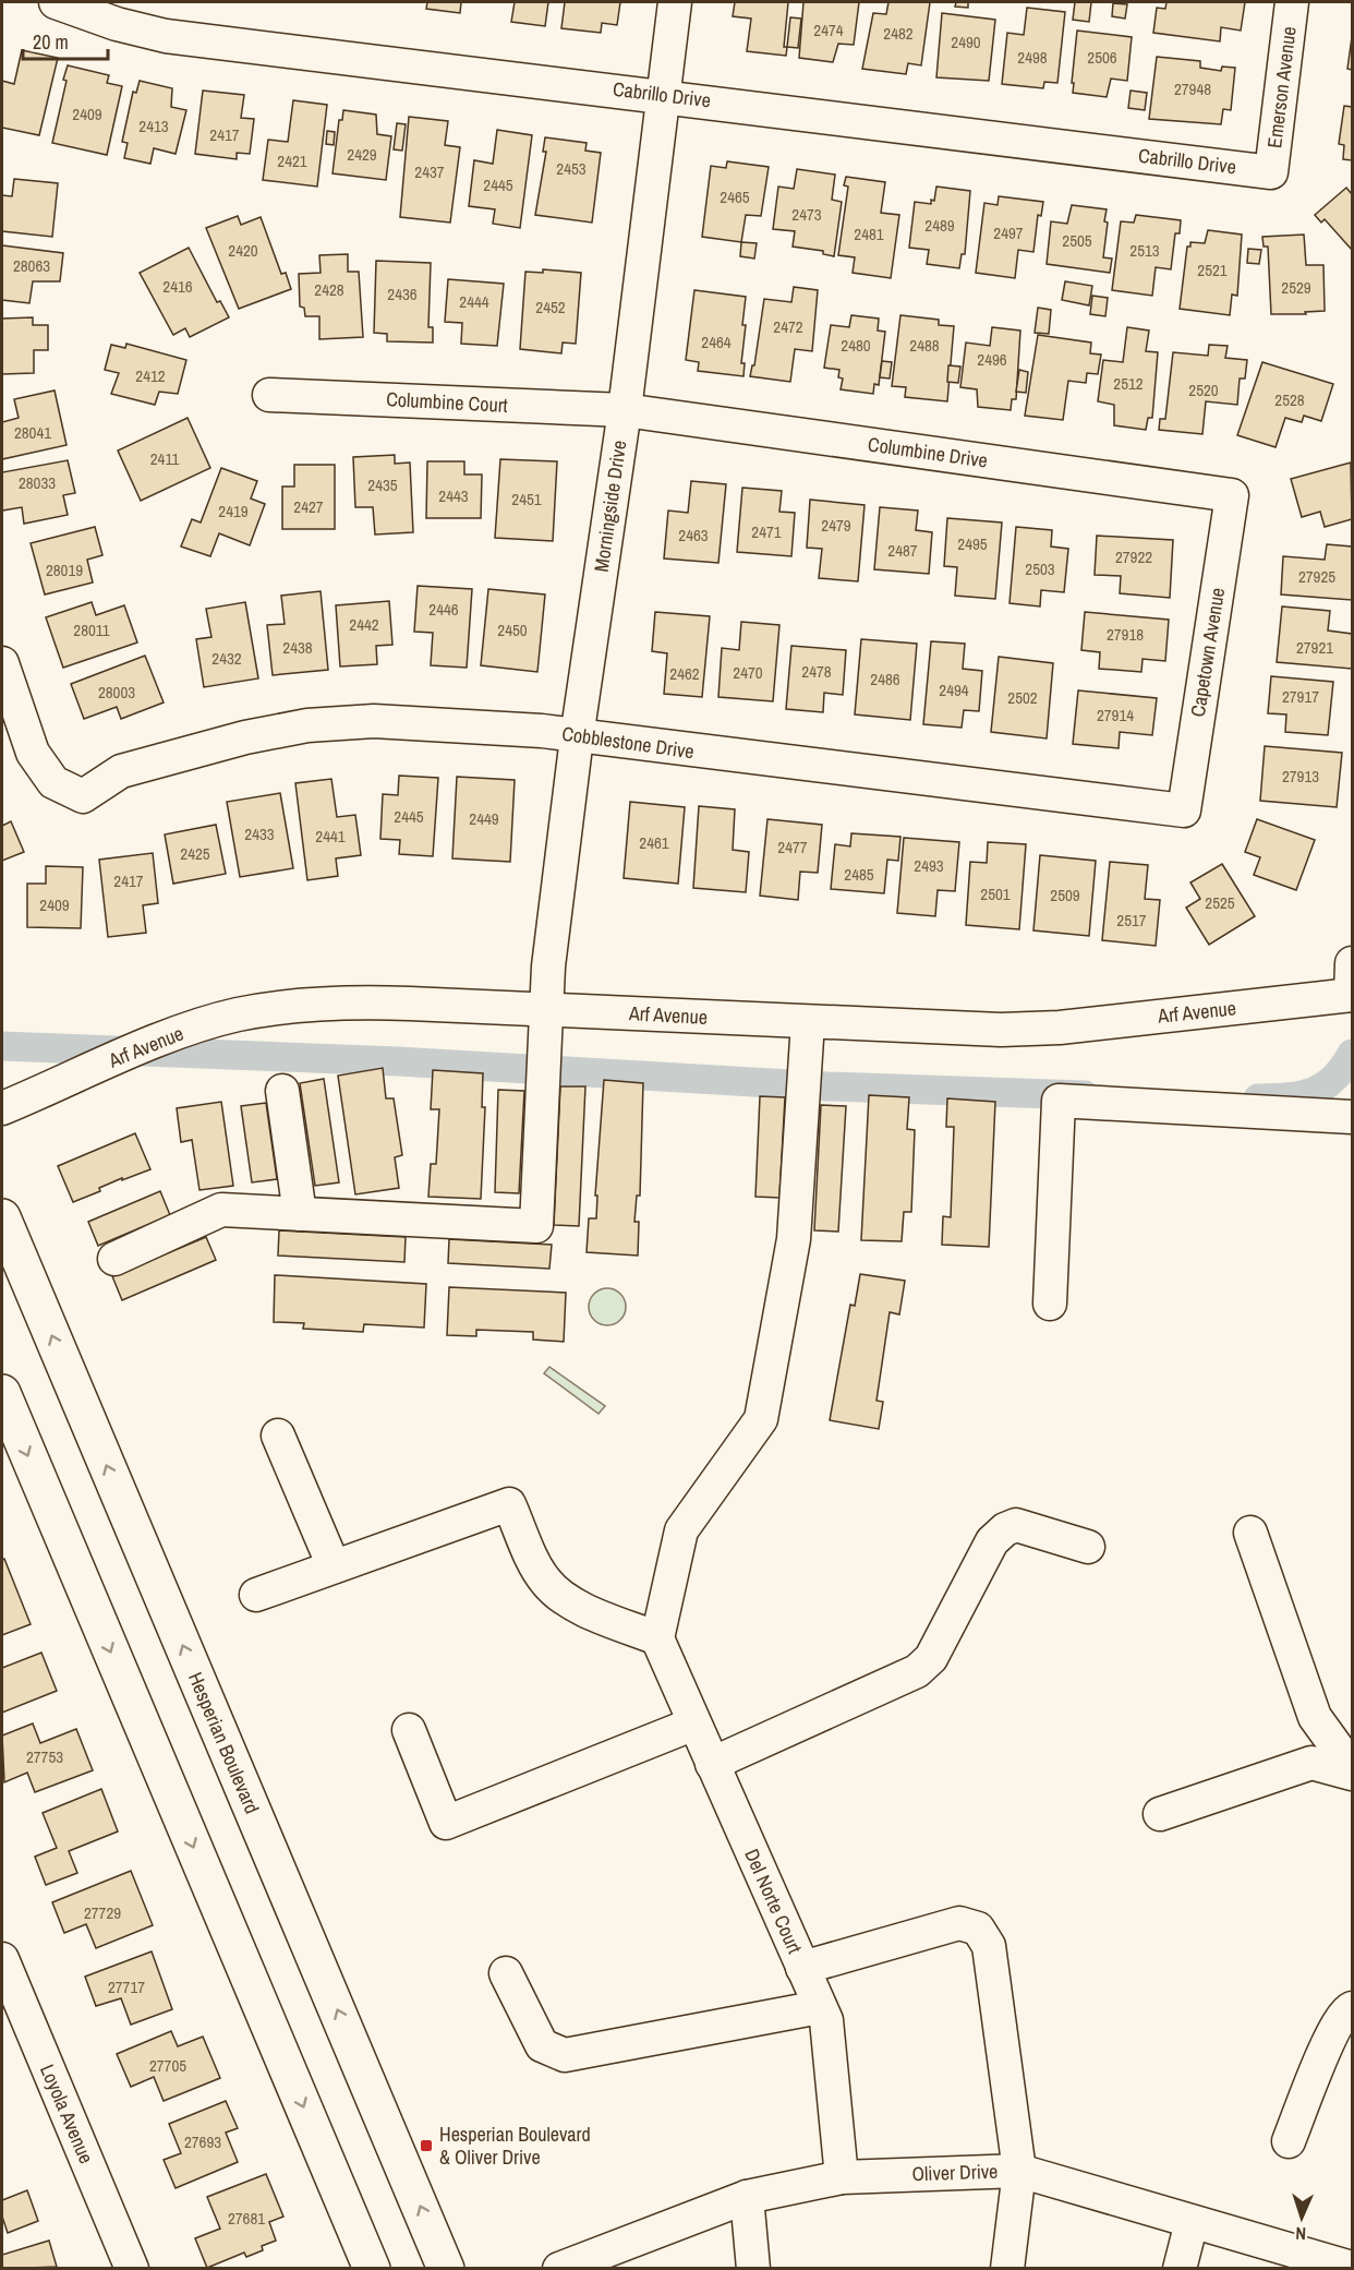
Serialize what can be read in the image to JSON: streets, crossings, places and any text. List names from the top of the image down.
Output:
{
  "streets": {
    "main road": ["Hesperian Boulevard"],
    "street": [
      "Emerson Avenue",
      "Cabrillo Drive",
      "Columbine Court",
      "Columbine Drive",
      "Morningside Drive",
      "Capetown Avenue",
      "Cobblestone Drive",
      "Arf Avenue",
      "Del Norte Court",
      "Loyola Avenue",
      "Oliver Drive"
    ]
  },
  "crossings": [
    ["Emerson Avenue", "Cabrillo Drive"],
    ["Cabrillo Drive", "Morningside Drive"],
    ["Columbine Court", "Columbine Drive"],
    ["Columbine Court", "Morningside Drive"],
    ["Columbine Drive", "Morningside Drive"],
    ["Columbine Drive", "Capetown Avenue"],
    ["Morningside Drive", "Cobblestone Drive"],
    ["Morningside Drive", "Arf Avenue"],
    ["Capetown Avenue", "Cobblestone Drive"],
    ["Del Norte Court", "Oliver Drive"]
  ],
  "places": {
    "transit": ["Hesperian Boulevard & Oliver Drive"]
  },
  "house_numbers": [
    "2474",
    "2482",
    "2490",
    "2498",
    "2506",
    "27948",
    "2409",
    "2413",
    "2417",
    "2429",
    "2421",
    "2453",
    "2437",
    "2445",
    "2465",
    "2473",
    "2489",
    "2497",
    "2481",
    "2505",
    "2420",
    "2513",
    "28063",
    "2521",
    "2416",
    "2529",
    "2428",
    "2436",
    "2444",
    "2452",
    "2472",
    "2464",
    "2480",
    "2488",
    "2496",
    "2412",
    "2512",
    "2520",
    "2528",
    "28041",
    "2411",
    "28033",
    "2435",
    "2443",
    "2451",
    "2427",
    "2419",
    "2479",
    "2471",
    "2463",
    "2495",
    "2487",
    "27922",
    "2503",
    "28019",
    "27925",
    "2446",
    "2442",
    "28011",
    "2450",
    "27918",
    "2438",
    "27921",
    "2432",
    "2478",
    "2470",
    "2462",
    "2486",
    "2494",
    "28003",
    "27917",
    "2502",
    "27914",
    "27913",
    "2445",
    "2449",
    "2433",
    "2441",
    "2461",
    "2477",
    "2425",
    "2493",
    "2485",
    "2417",
    "2501",
    "2509",
    "2525",
    "2409",
    "2517",
    "27753",
    "27729",
    "27717",
    "27705",
    "27693",
    "27681"
  ],
  "scale_bar": "20 m",
  "north": "bottom"
}
